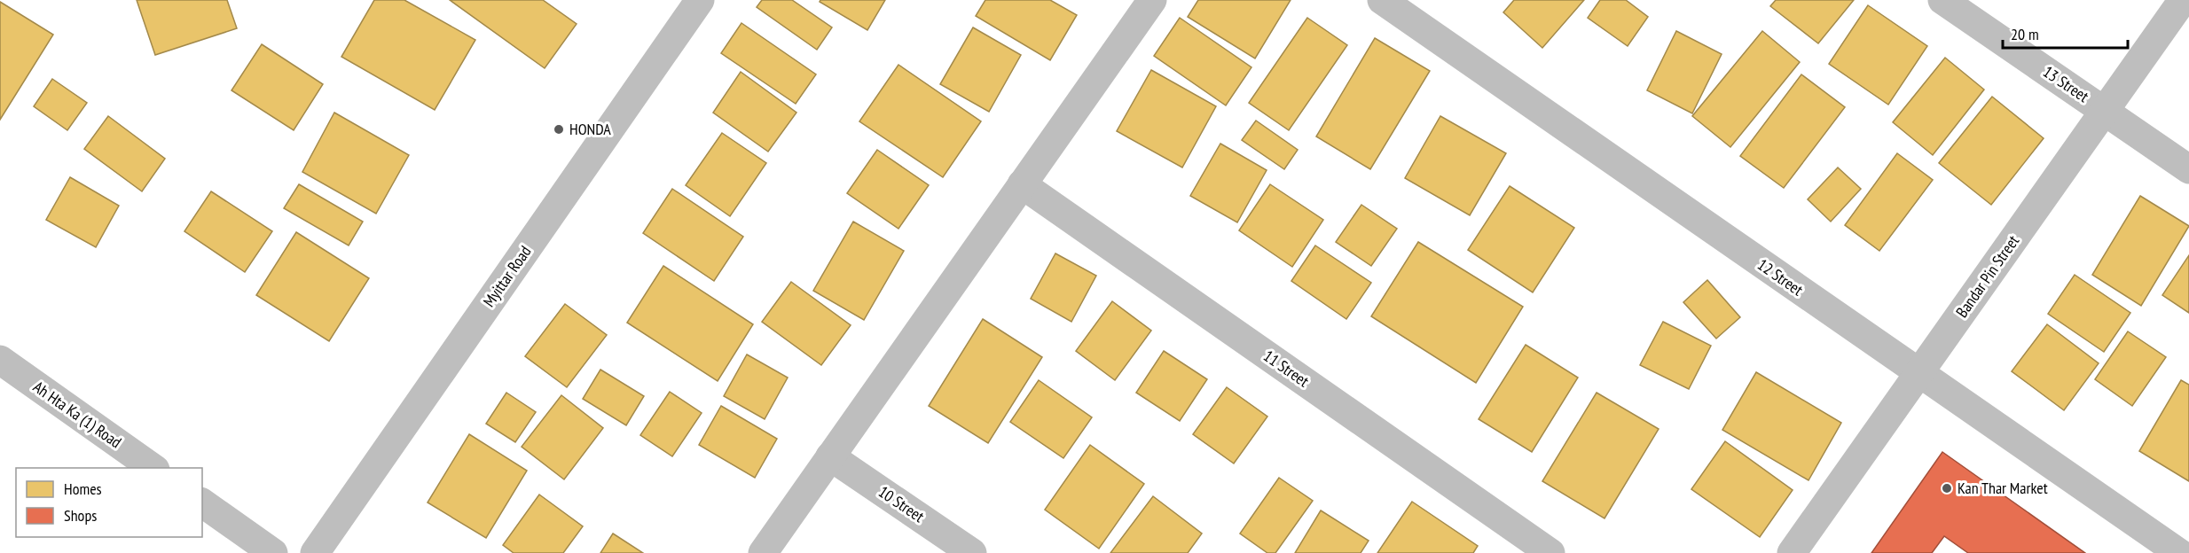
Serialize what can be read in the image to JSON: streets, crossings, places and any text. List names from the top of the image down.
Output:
{
  "streets": {
    "street": [
      "13 Street",
      "Myittar Road",
      "Bandar Pin Street",
      "12 Street",
      "11 Street",
      "Ah Hta Ka (1) Road",
      "10 Street"
    ]
  },
  "crossings": [
    ["13 Street", "Bandar Pin Street"],
    ["Bandar Pin Street", "12 Street"]
  ],
  "places": ["HONDA", "Kan Thar Market"],
  "legend": ["Homes", "Shops"],
  "scale_bar": "20 m"
}
